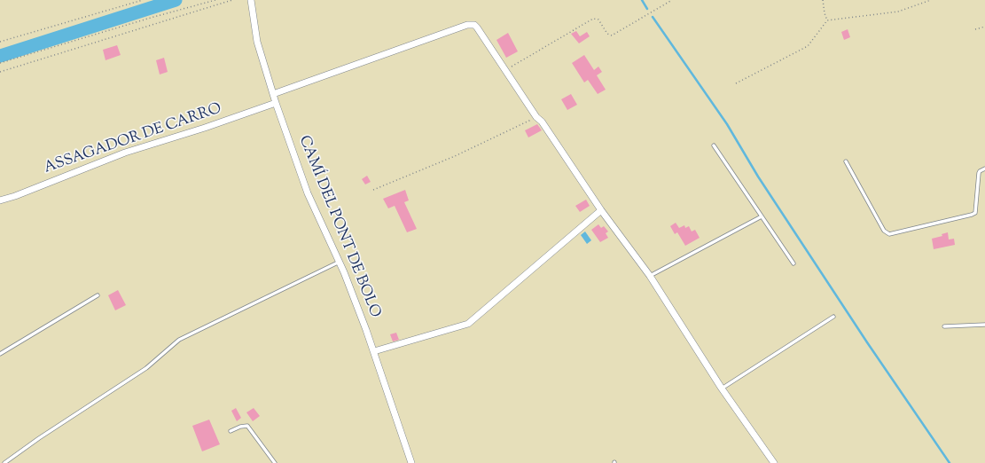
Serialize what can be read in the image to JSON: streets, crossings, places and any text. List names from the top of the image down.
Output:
{
  "streets": {
    "street": ["ASSAGADOR DE CARRO", "CAMÍ DEL PONT DE BOLO"]
  },
  "crossings": [
    ["ASSAGADOR DE CARRO", "CAMÍ DEL PONT DE BOLO"]
  ]
}
